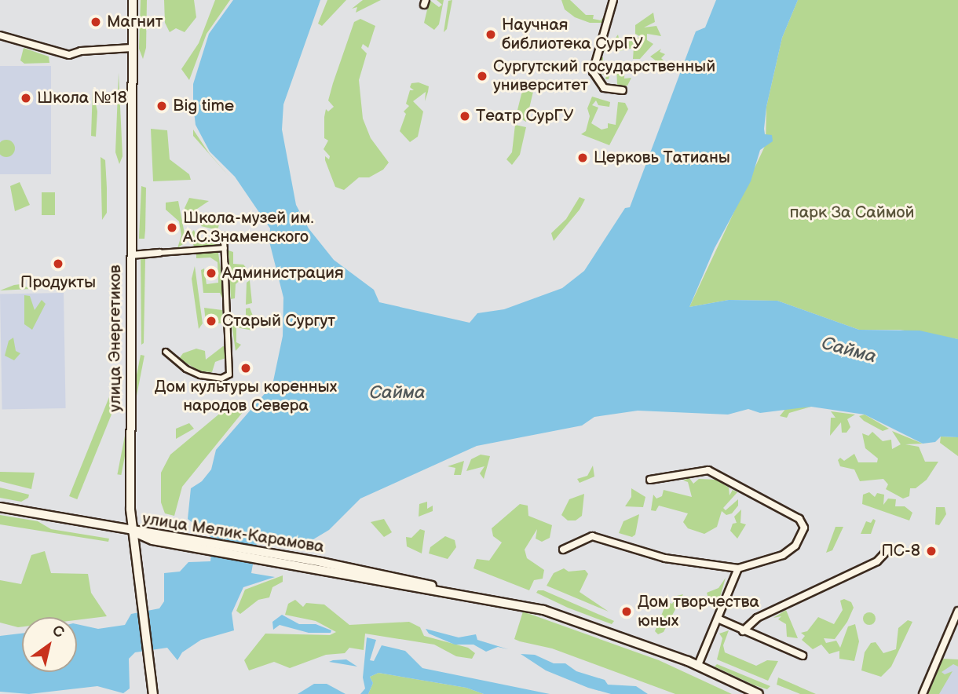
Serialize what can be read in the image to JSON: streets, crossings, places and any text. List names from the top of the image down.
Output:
{
  "streets": {
    "main road": ["улица Энергетиков", "улица Мелик-Карамова"]
  },
  "crossings": [
    ["улица Энергетиков", "улица Мелик-Карамова"]
  ],
  "water": ["Сайма"],
  "parks": ["парк За Саймой"],
  "places": [
    "Магнит",
    "Научная библиотека СурГУ",
    "Сургутский государственный университет",
    "Школа №18",
    "Big time",
    "Театр СурГУ",
    "Церковь Татианы",
    "Школа-музей им. А.С.Знаменского",
    "Продукты",
    "Администрация",
    "Старый Сургут",
    "Дом культуры коренных народов Севера",
    "ПС-8",
    "Дом творчества юных"
  ],
  "north": "top right"
}
